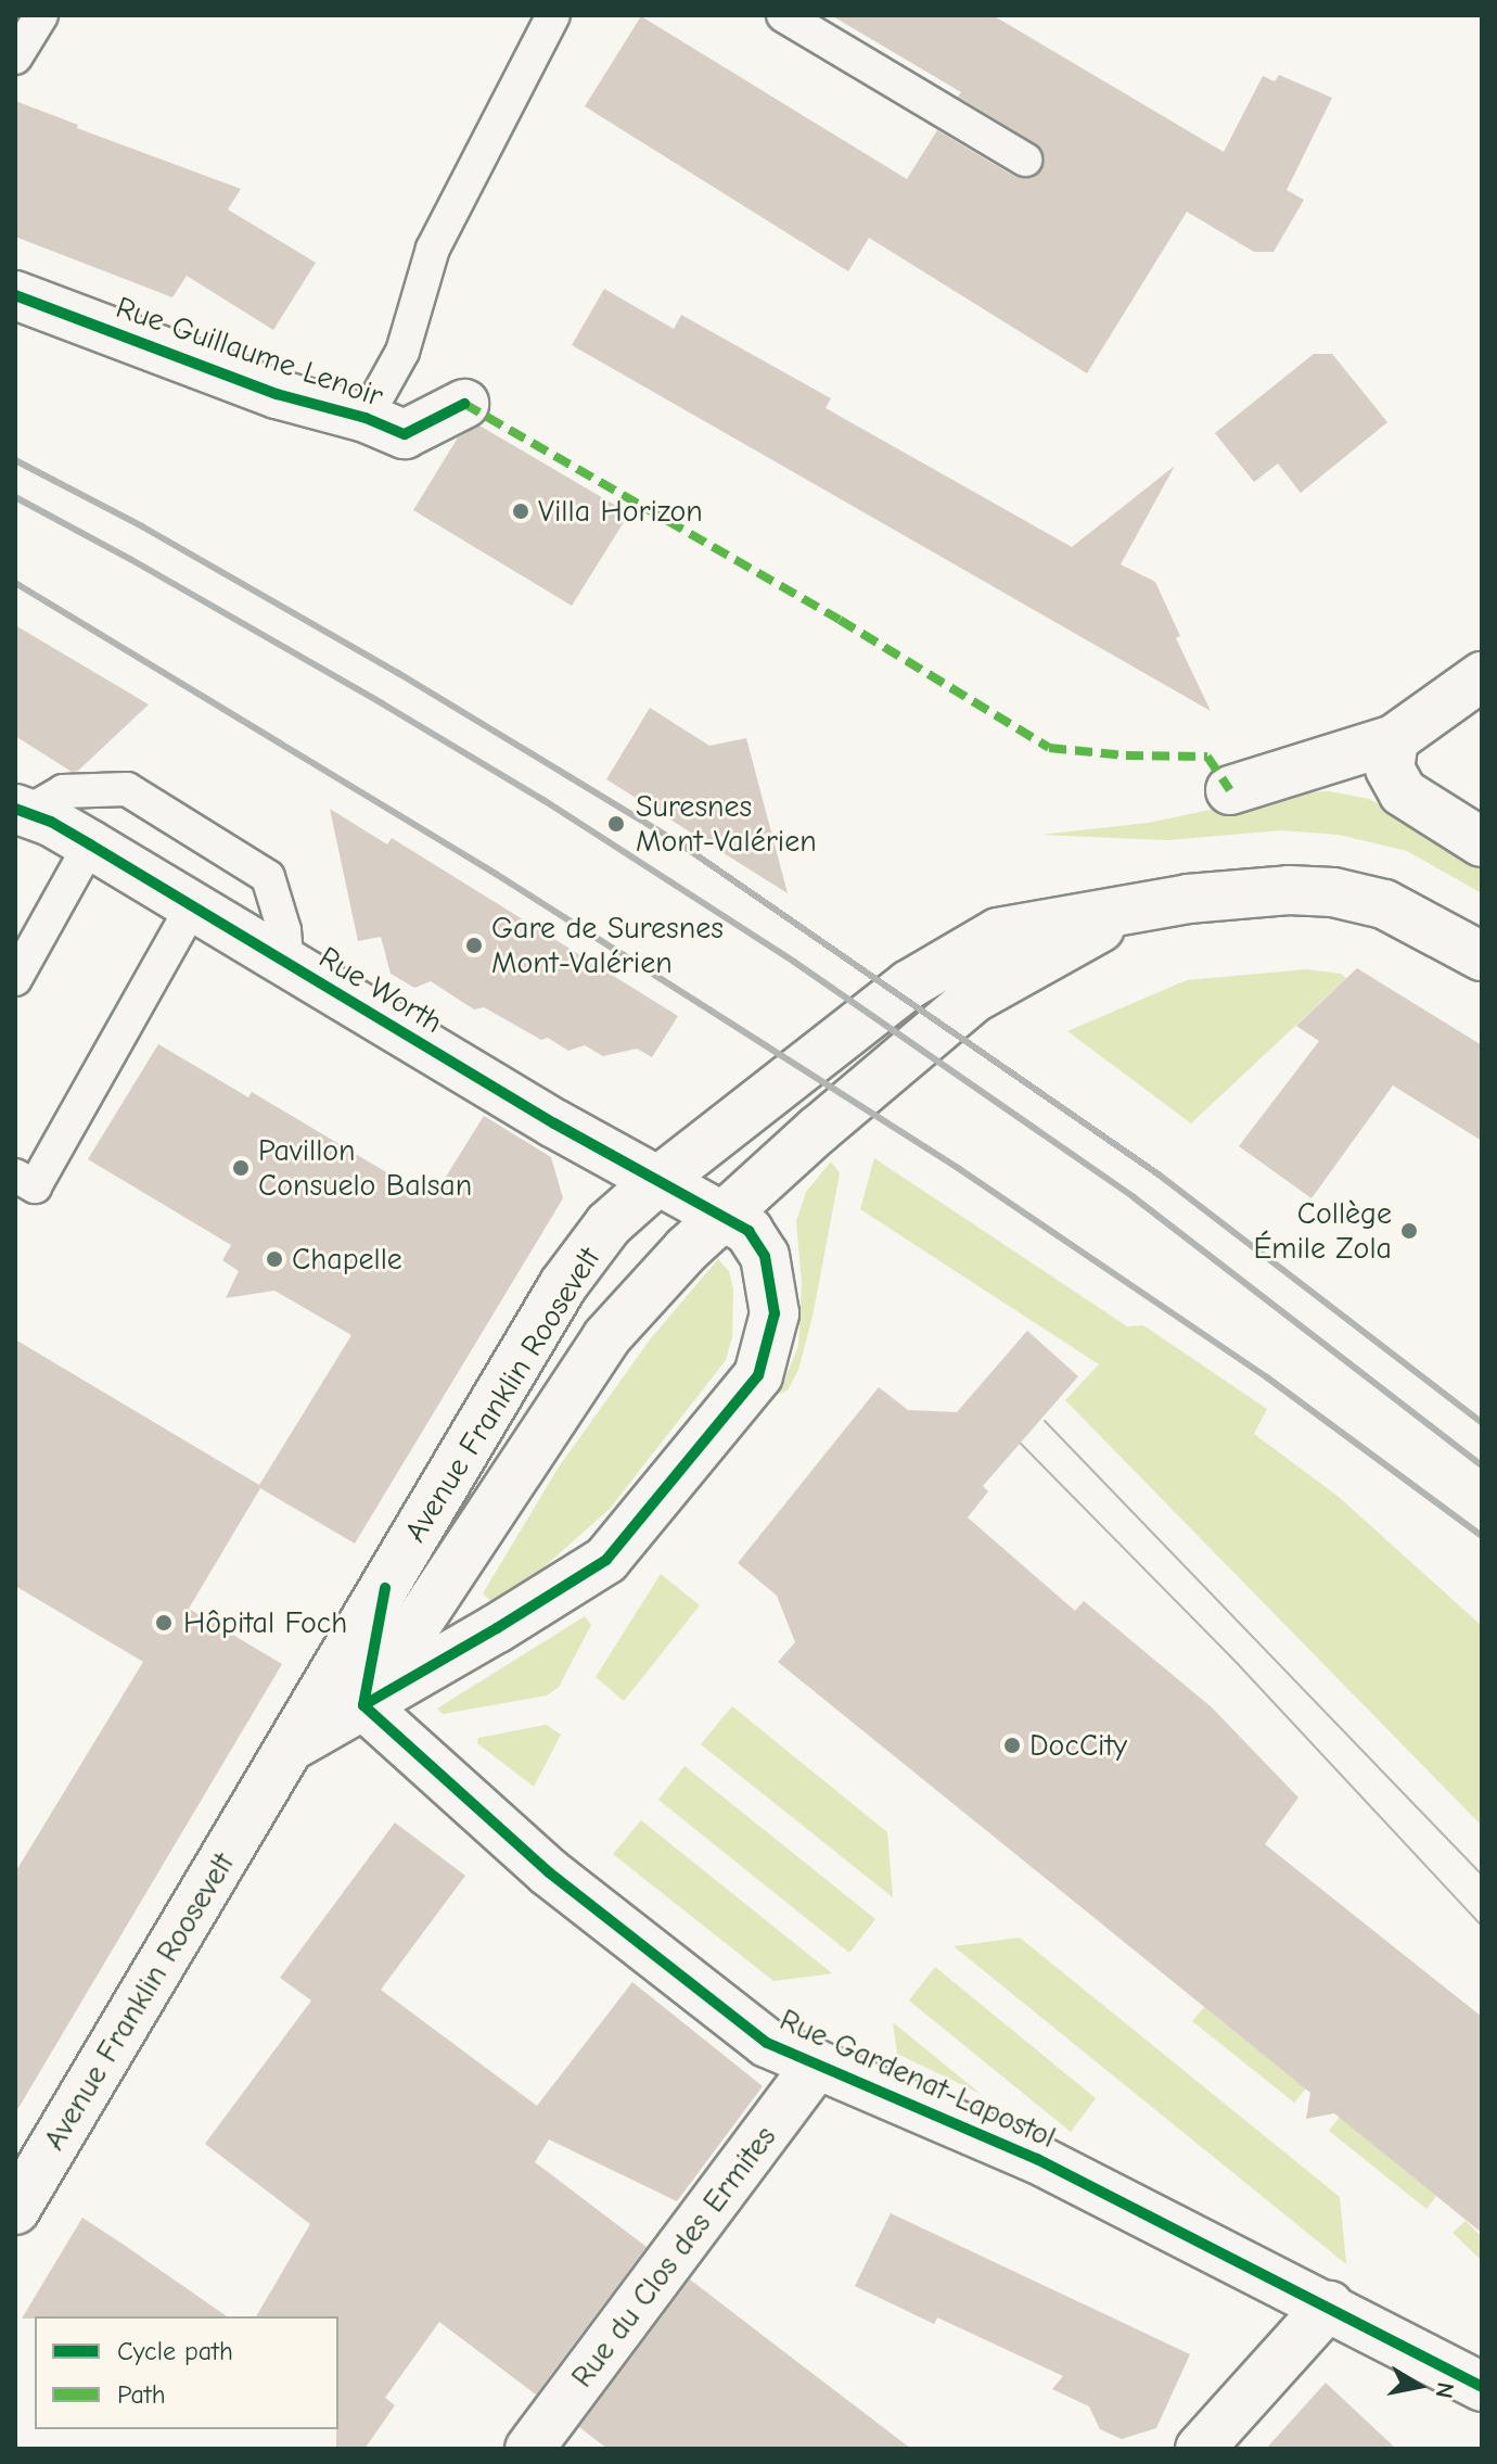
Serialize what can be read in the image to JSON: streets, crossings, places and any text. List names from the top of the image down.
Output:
{
  "streets": {
    "street": [
      "Rue Guillaume Lenoir",
      "Rue Worth",
      "Avenue Franklin Roosevelt",
      "Rue Gardenat-Lapostol",
      "Rue du Clos des Ermites"
    ]
  },
  "crossings": [
    ["Rue Worth", "Avenue Franklin Roosevelt"],
    ["Avenue Franklin Roosevelt", "Rue Gardenat-Lapostol"],
    ["Rue Gardenat-Lapostol", "Rue du Clos des Ermites"]
  ],
  "places": [
    "Villa Horizon",
    "Suresnes Mont-Valérien",
    "Gare de Suresnes Mont-Valérien",
    "Pavillon Consuelo Balsan",
    "Collège Émile Zola",
    "Chapelle",
    "Hôpital Foch",
    "DocCity"
  ],
  "legend": ["Cycle path", "Path"],
  "north": "right"
}
